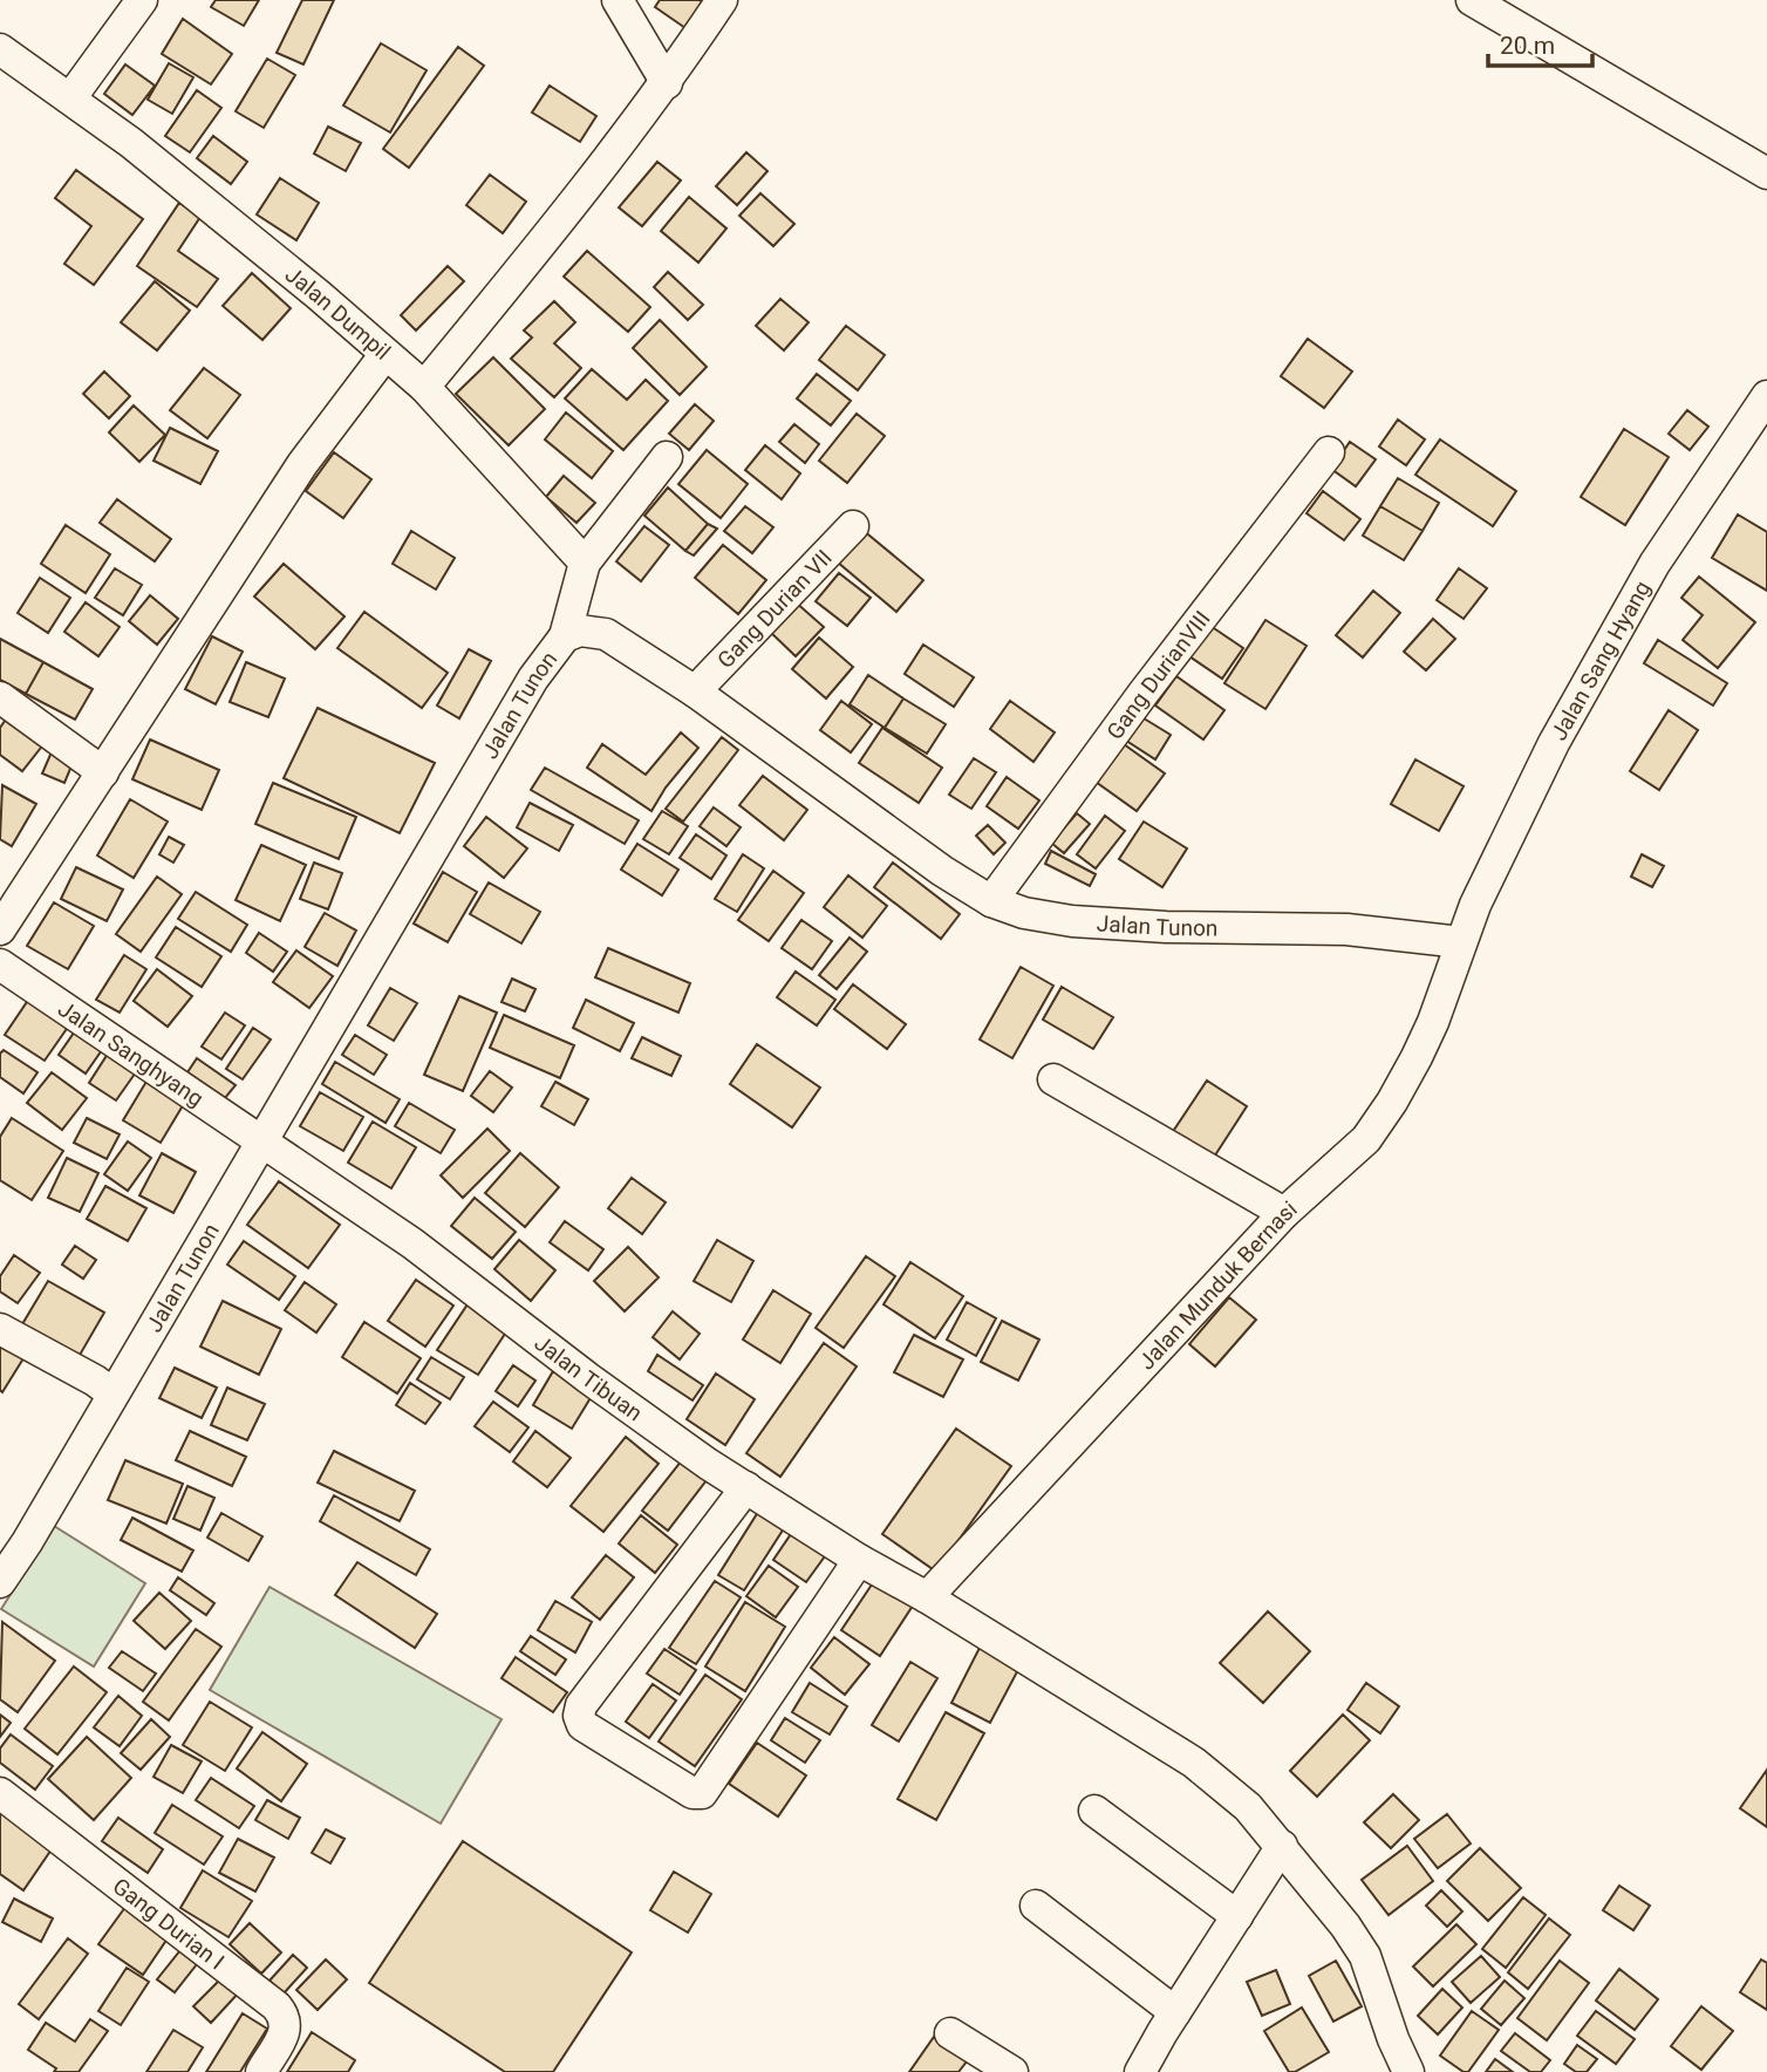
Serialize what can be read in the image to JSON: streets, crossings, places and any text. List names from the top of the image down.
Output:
{
  "streets": {
    "street": [
      "Jalan Dumpil",
      "Gang Durian VII",
      "Jalan Sang Hyang",
      "Gang DurianVIII",
      "Jalan Tunon",
      "Jalan Sanghyang",
      "Jalan Munduk Bernasi",
      "Jalan Tibuan",
      "Gang Durian I"
    ]
  },
  "crossings": [
    ["Gang Durian VII", "Jalan Tunon"],
    ["Jalan Sang Hyang", "Jalan Tunon"],
    ["Jalan Sang Hyang", "Jalan Munduk Bernasi"],
    ["Gang DurianVIII", "Jalan Tunon"],
    ["Jalan Tunon", "Jalan Sanghyang"],
    ["Jalan Tunon", "Jalan Munduk Bernasi"],
    ["Jalan Tunon", "Jalan Tibuan"],
    ["Jalan Sanghyang", "Jalan Tibuan"],
    ["Jalan Munduk Bernasi", "Jalan Tibuan"]
  ],
  "scale_bar": "20 m"
}
